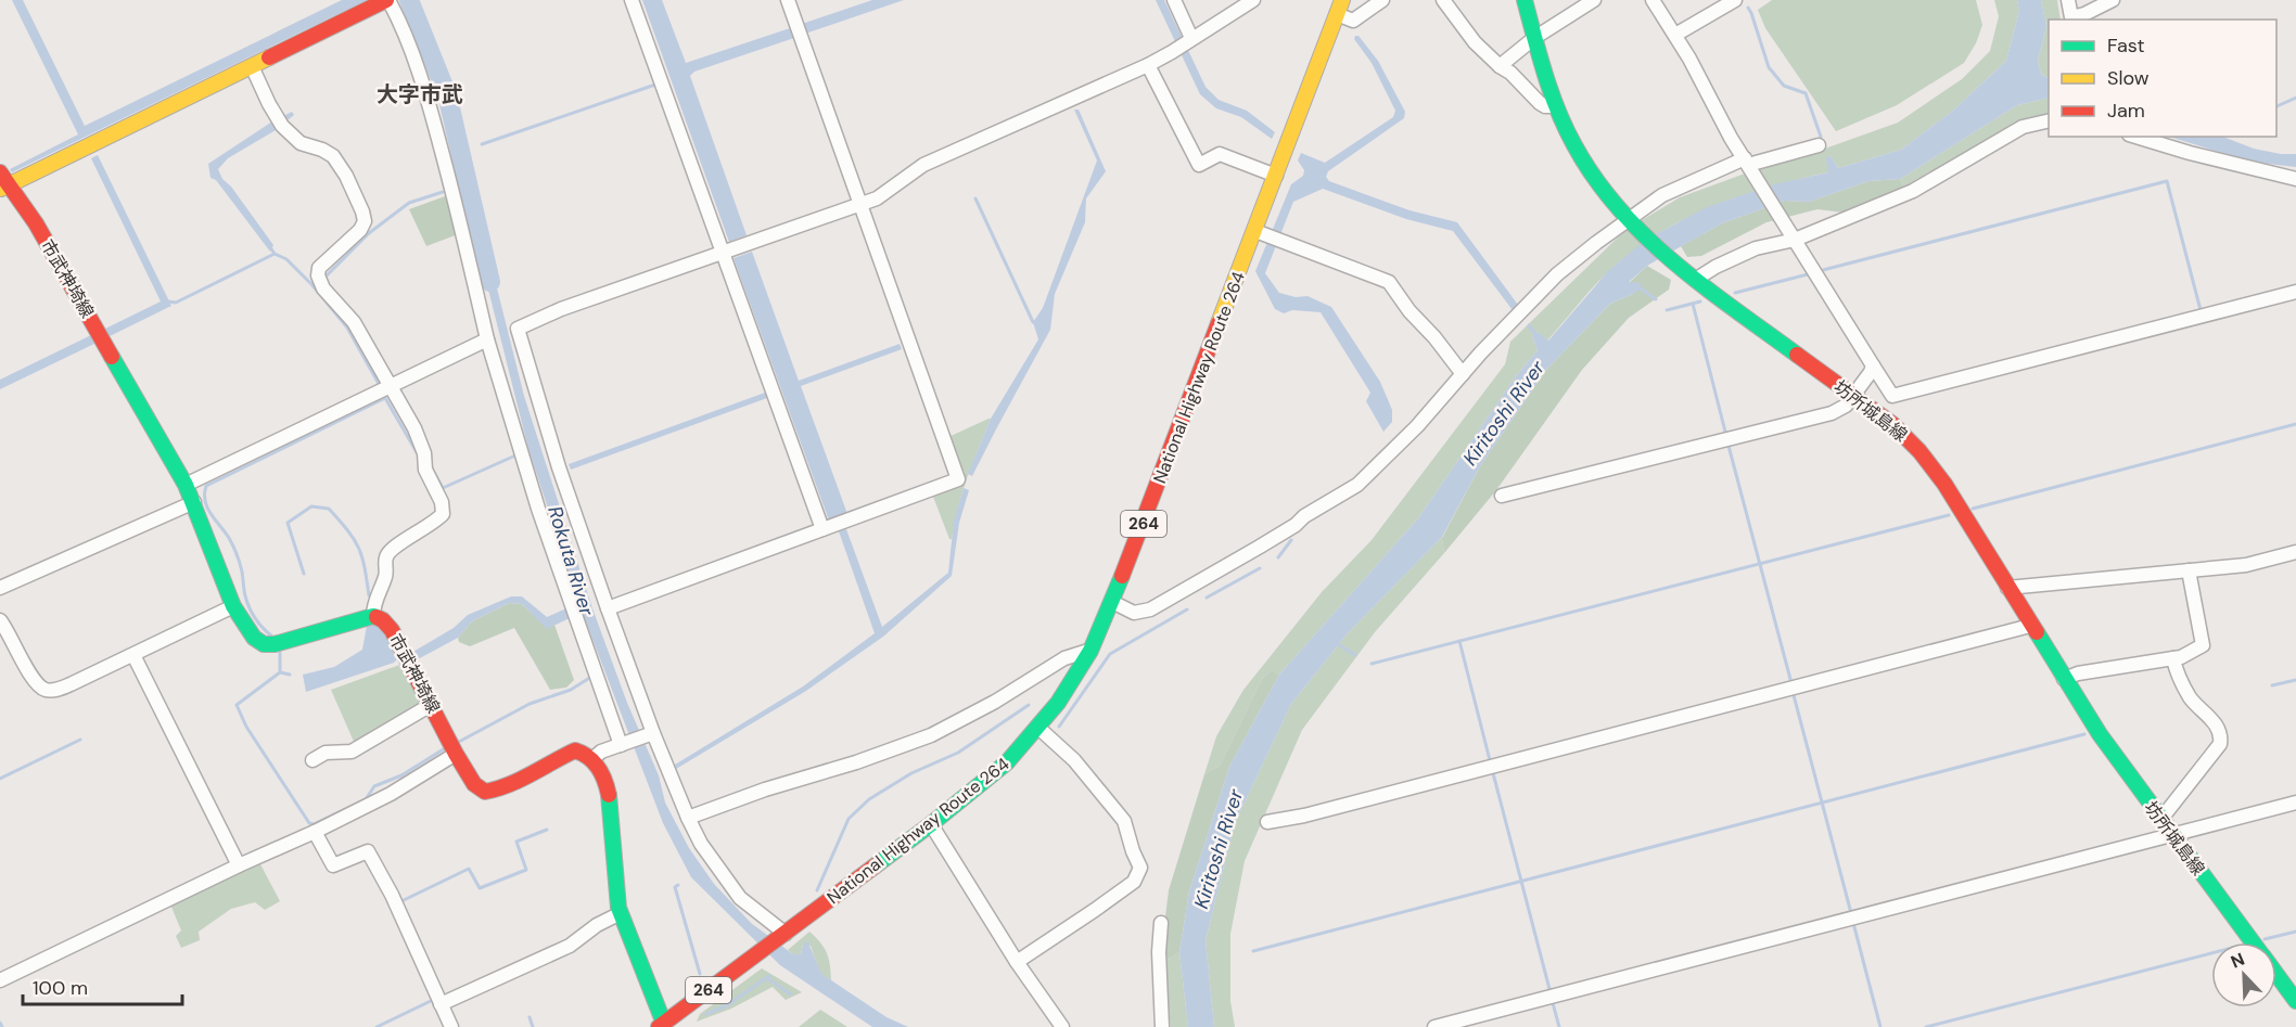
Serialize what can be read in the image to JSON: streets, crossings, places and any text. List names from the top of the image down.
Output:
{
  "streets": {
    "main road": [
      "市武神埼線",
      "National Highway Route 264",
      "坊所城島線",
      "264"
    ]
  },
  "districts": ["大字市武"],
  "water": ["Kiritoshi River", "Rokuta River"],
  "legend": ["Fast", "Slow", "Jam"],
  "scale_bar": "100 m",
  "north": "top left"
}
